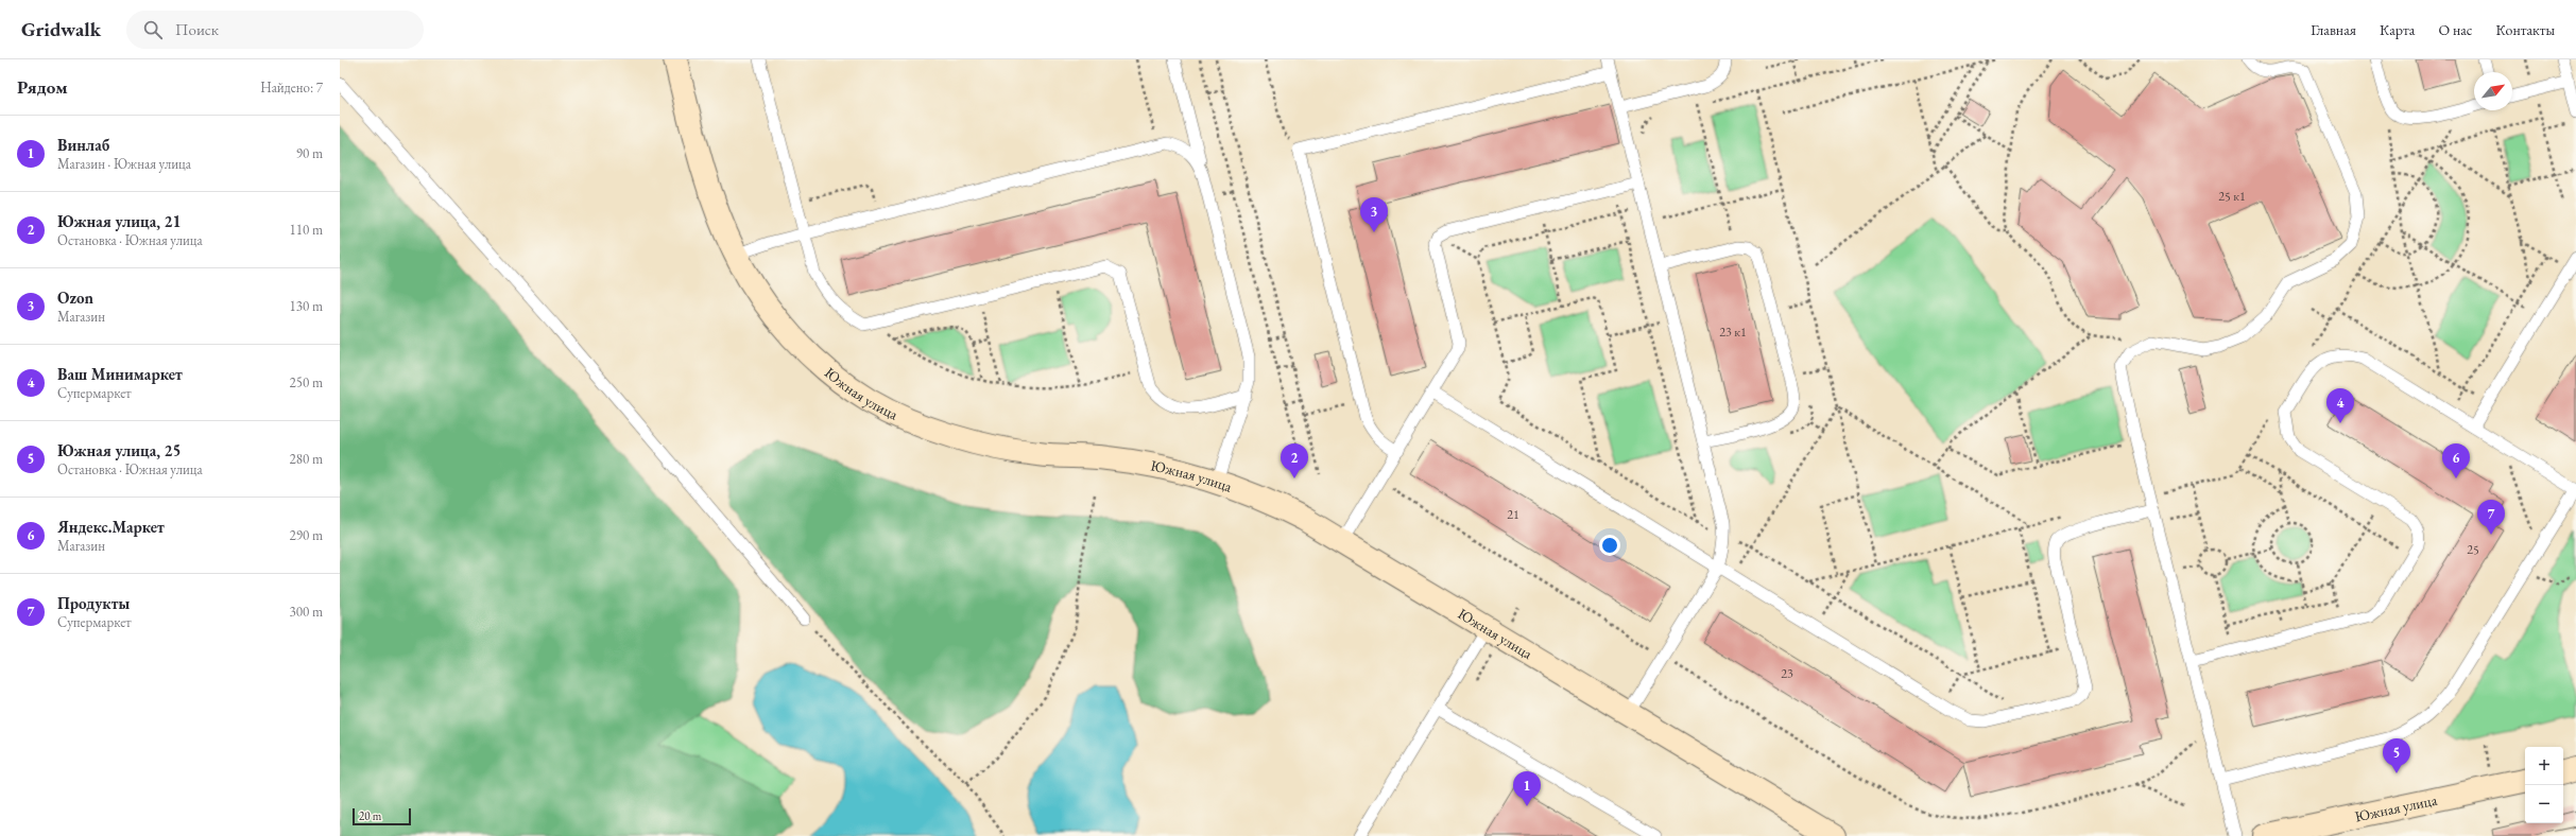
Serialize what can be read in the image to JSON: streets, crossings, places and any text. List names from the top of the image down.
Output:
{
  "streets": {
    "street": ["Южная улица"]
  },
  "house_numbers": [
    "25 к1",
    "23 к1",
    "21",
    "25",
    "23"
  ],
  "scale_bar": "20 m",
  "north": "top right",
  "page": {
    "header": "Gridwalk",
    "search": "Поиск",
    "nav": [
      "Главная",
      "Карта",
      "О нас",
      "Контакты"
    ],
    "heading": ["Рядом", "Найдено: 7"],
    "list": [
      {
        "mark": "1",
        "name": "Винлаб",
        "note": "Магазин · Южная улица",
        "value": "90 m"
      },
      {
        "mark": "2",
        "name": "Южная улица, 21",
        "note": "Остановка · Южная улица",
        "value": "110 m"
      },
      {
        "mark": "3",
        "name": "Ozon",
        "note": "Магазин",
        "value": "130 m"
      },
      {
        "mark": "4",
        "name": "Ваш Минимаркет",
        "note": "Супермаркет",
        "value": "250 m"
      },
      {
        "mark": "5",
        "name": "Южная улица, 25",
        "note": "Остановка · Южная улица",
        "value": "280 m"
      },
      {
        "mark": "6",
        "name": "Яндекс.Маркет",
        "note": "Магазин",
        "value": "290 m"
      },
      {
        "mark": "7",
        "name": "Продукты",
        "note": "Супермаркет",
        "value": "300 m"
      }
    ],
    "pins": [
      "3",
      "4",
      "2",
      "6",
      "7",
      "5",
      "1"
    ],
    "map_buttons": ["+", "−"],
    "scale": "20 m"
  }
}
